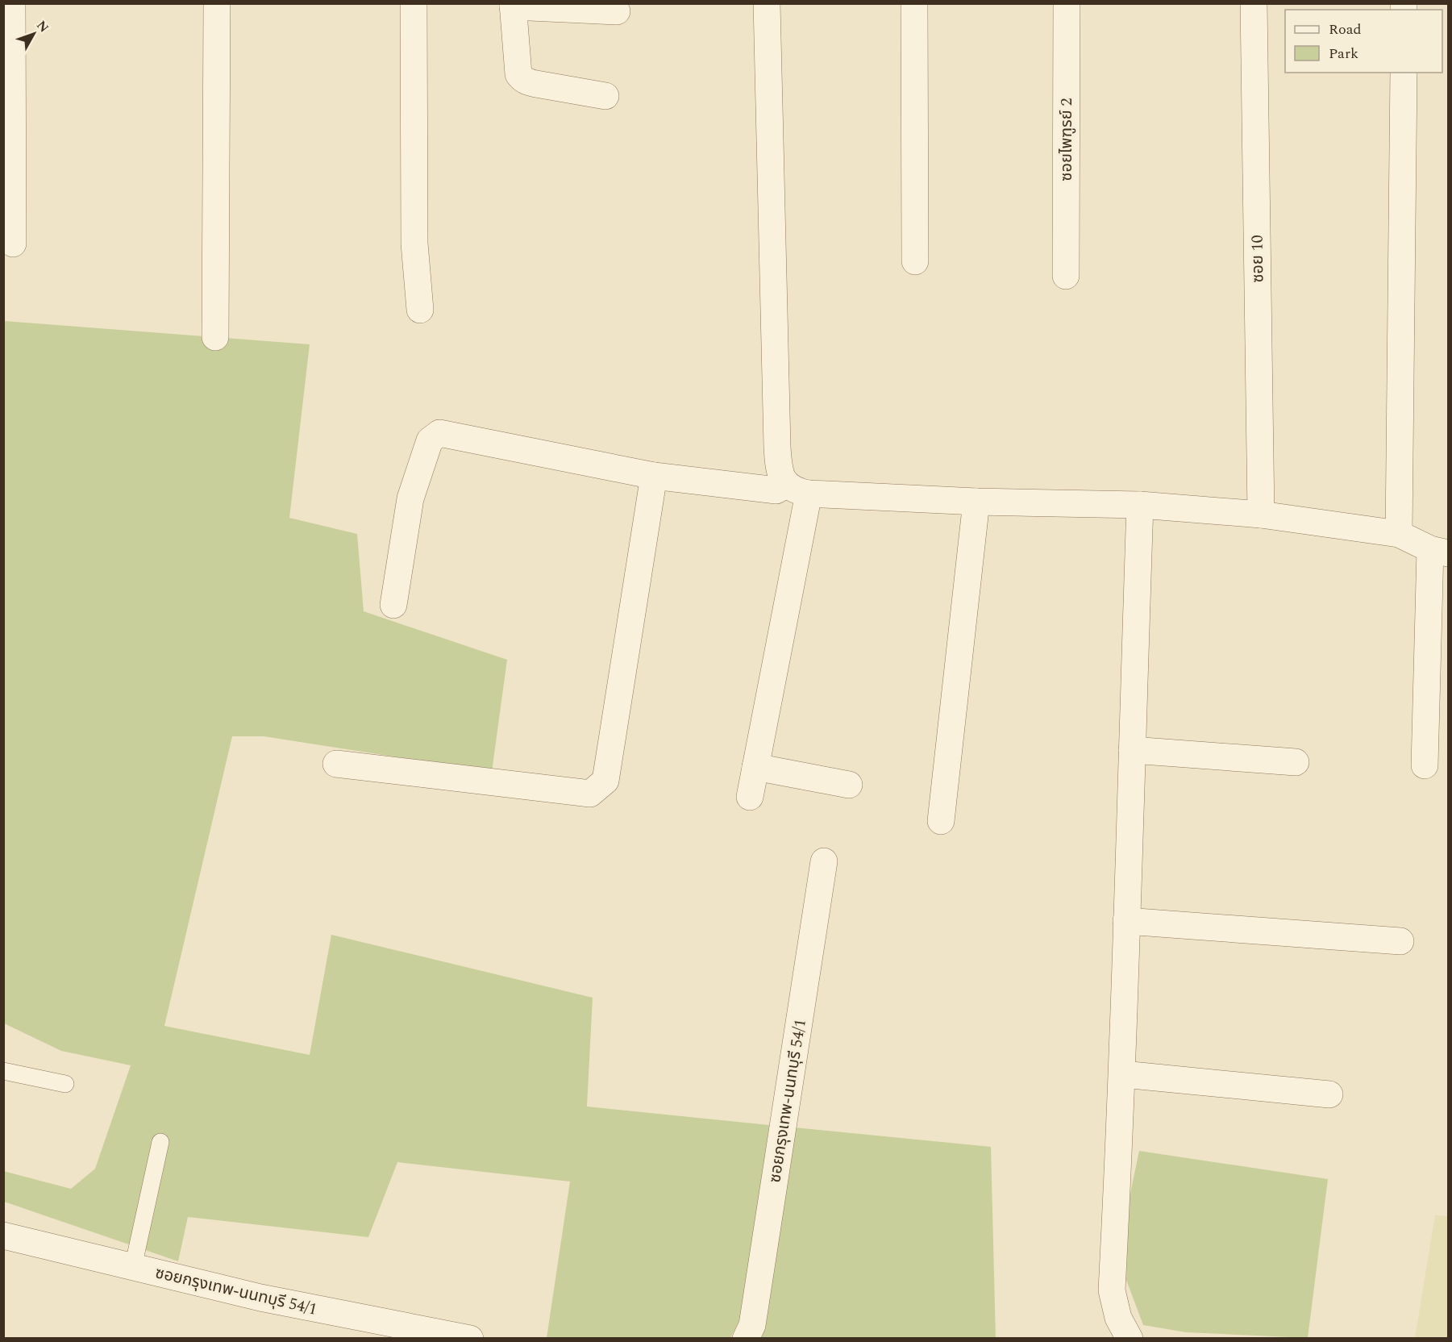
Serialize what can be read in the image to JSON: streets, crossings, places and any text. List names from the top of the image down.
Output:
{
  "streets": {
    "street": ["ซอยไพฑูรย์ 2", "ซอย 10", "ซอยกรุงเทพ-นนทบุรี 54/1"]
  },
  "legend": ["Road", "Park"],
  "north": "top right"
}
